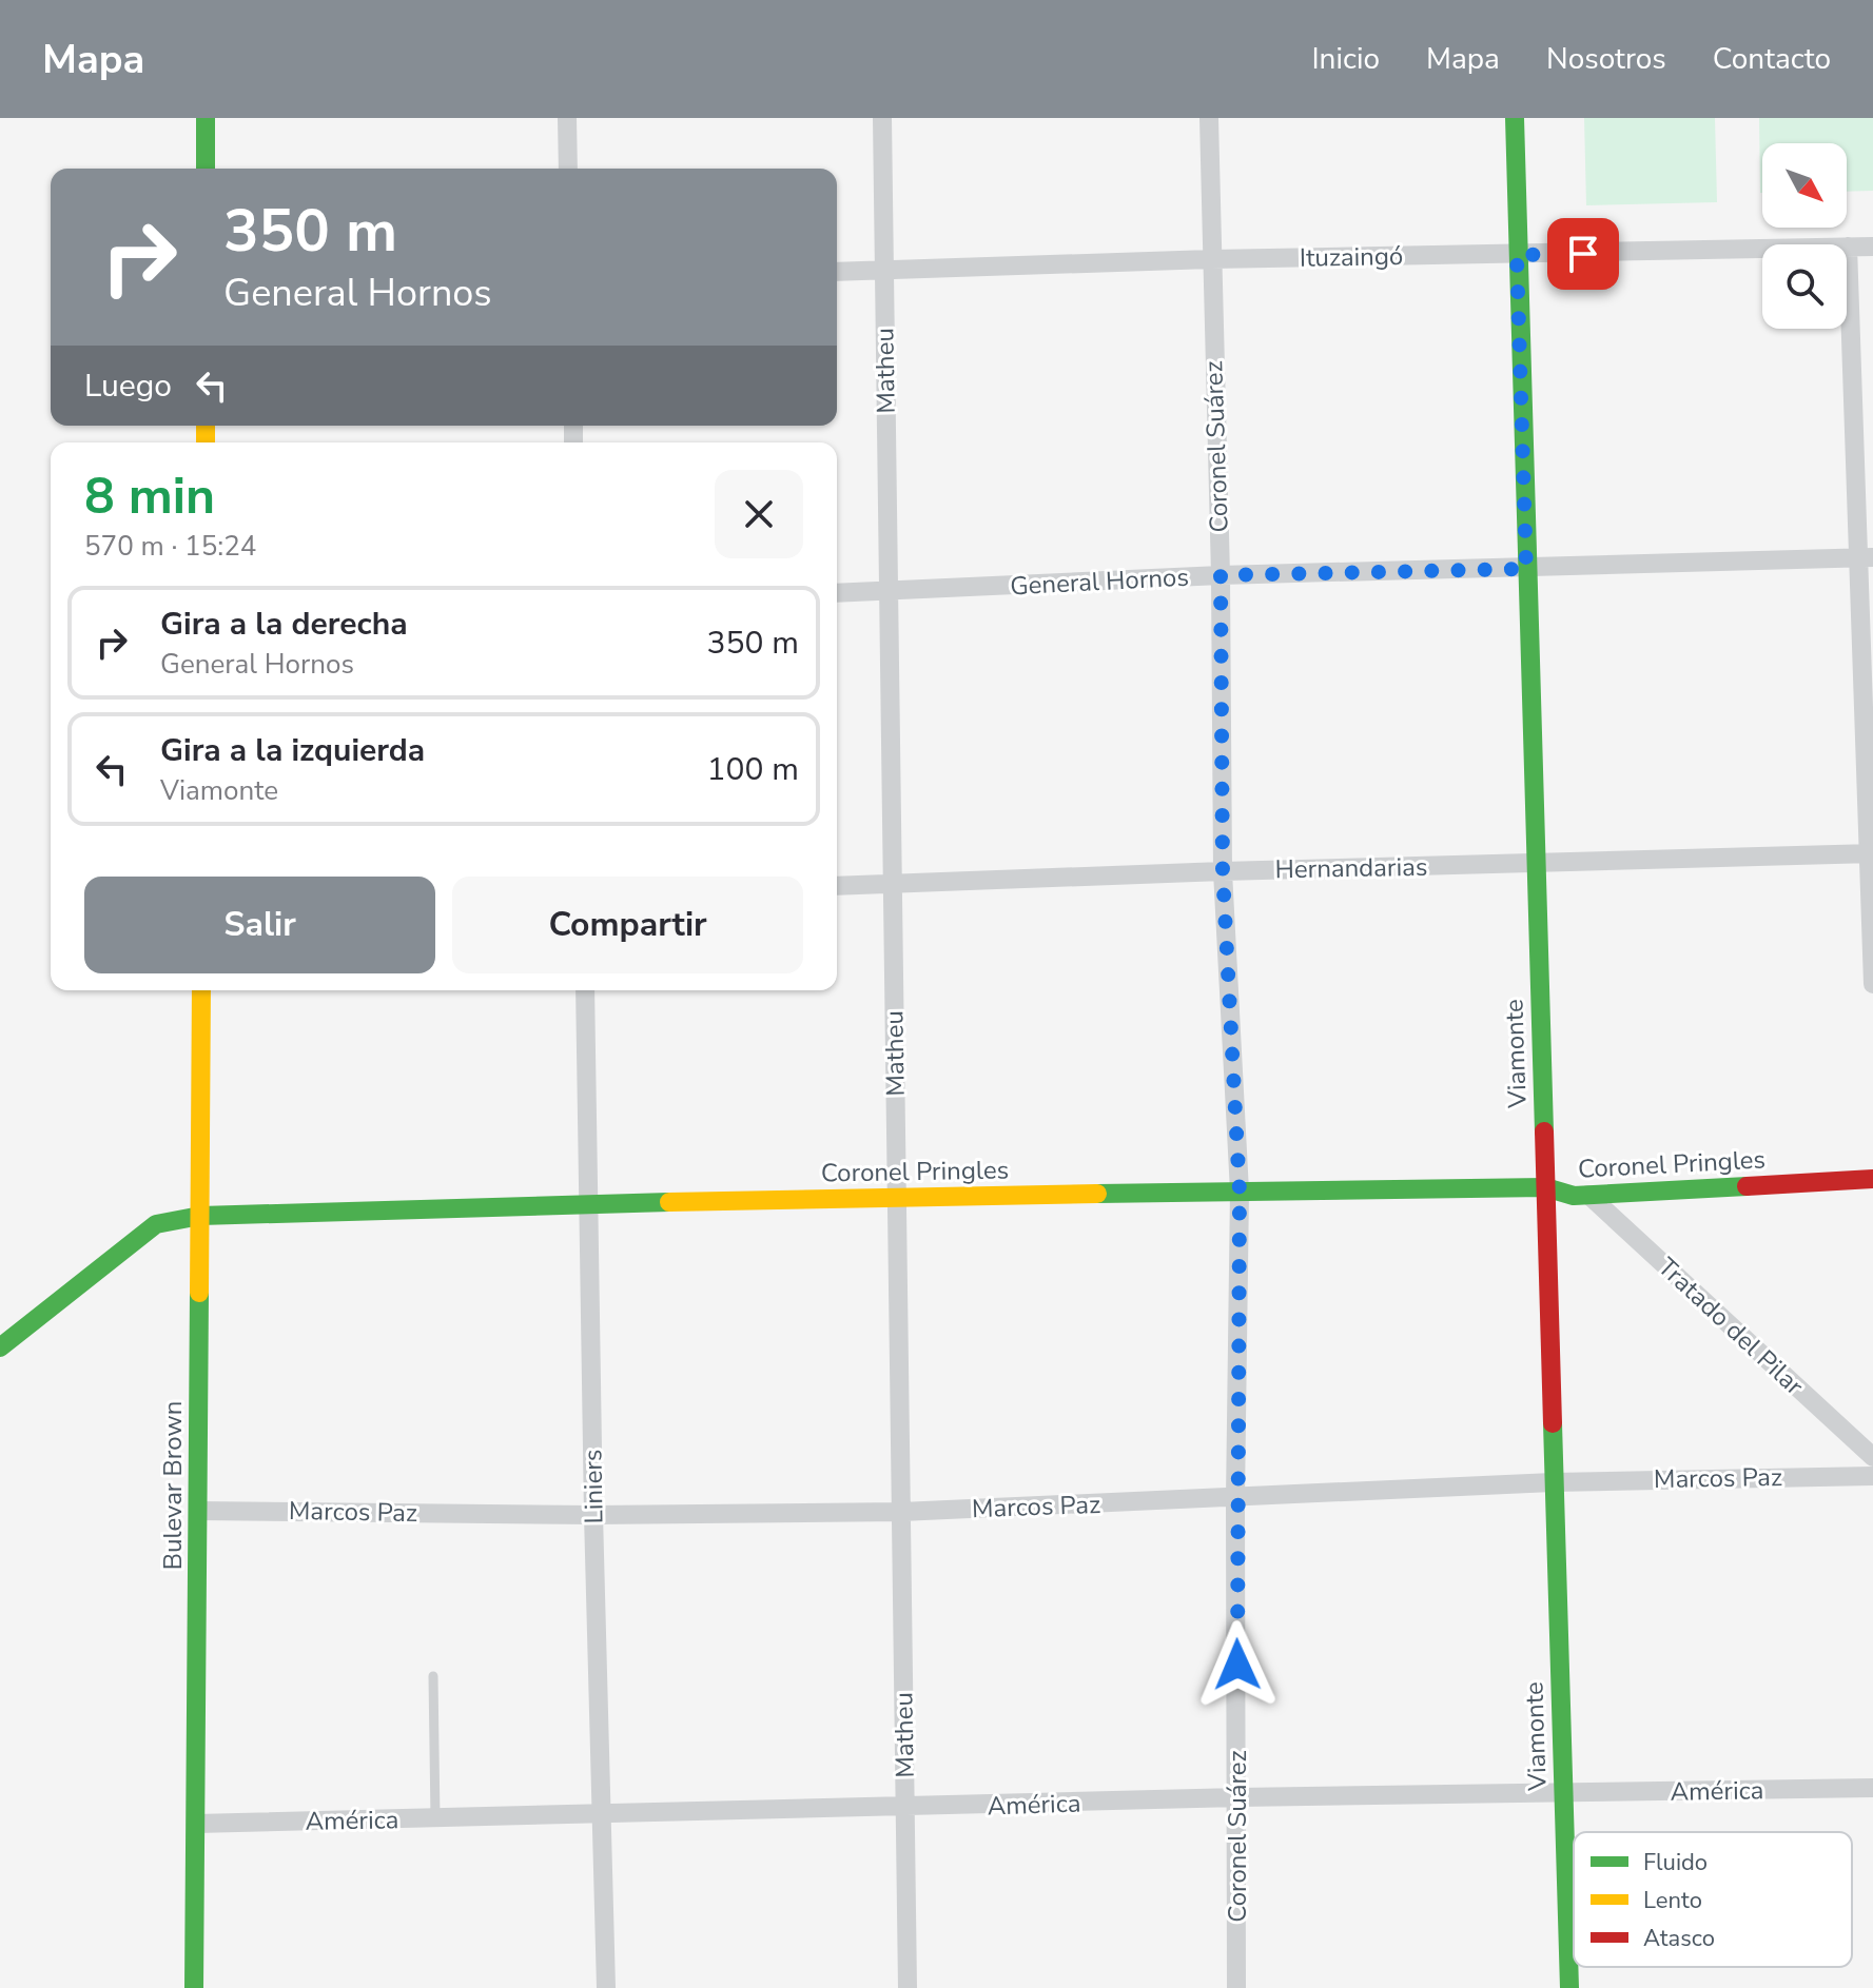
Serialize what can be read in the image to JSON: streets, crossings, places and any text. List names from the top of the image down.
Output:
{
  "streets": {
    "street": [
      "Ituzaingó",
      "Matheu",
      "Coronel Suárez",
      "General Hornos",
      "Hernandarias",
      "Viamonte",
      "Coronel Pringles",
      "Tratado del Pilar",
      "Marcos Paz",
      "Bulevar Brown",
      "Liniers",
      "América"
    ]
  },
  "crossings": [
    ["Ituzaingó", "Matheu"],
    ["Ituzaingó", "Coronel Suárez"],
    ["Ituzaingó", "Viamonte"],
    ["Matheu", "General Hornos"],
    ["Matheu", "Hernandarias"],
    ["Matheu", "Coronel Pringles"],
    ["Matheu", "Marcos Paz"],
    ["Matheu", "América"],
    ["Coronel Suárez", "General Hornos"],
    ["Coronel Suárez", "Hernandarias"],
    ["Coronel Suárez", "Coronel Pringles"],
    ["Coronel Suárez", "Marcos Paz"],
    ["Coronel Suárez", "América"],
    ["General Hornos", "Viamonte"],
    ["Hernandarias", "Viamonte"],
    ["Viamonte", "Coronel Pringles"],
    ["Viamonte", "Marcos Paz"],
    ["Viamonte", "América"],
    ["Coronel Pringles", "Tratado del Pilar"],
    ["Coronel Pringles", "Bulevar Brown"],
    ["Coronel Pringles", "Liniers"],
    ["Marcos Paz", "Bulevar Brown"],
    ["Marcos Paz", "Liniers"],
    ["Bulevar Brown", "América"],
    ["Liniers", "América"]
  ],
  "legend": ["Fluido", "Lento", "Atasco"],
  "north": "bottom right",
  "page": {
    "header": "Mapa",
    "nav": [
      "Inicio",
      "Mapa",
      "Nosotros",
      "Contacto"
    ],
    "turn": ["350 m", "General Hornos"],
    "then": "Luego",
    "heading": ["8 min", "570 m · 15:24"],
    "list": [
      {
        "name": "Gira a la derecha",
        "note": "General Hornos",
        "value": "350 m"
      },
      {
        "name": "Gira a la izquierda",
        "note": "Viamonte",
        "value": "100 m"
      }
    ],
    "buttons": ["Salir", "Compartir"]
  }
}
